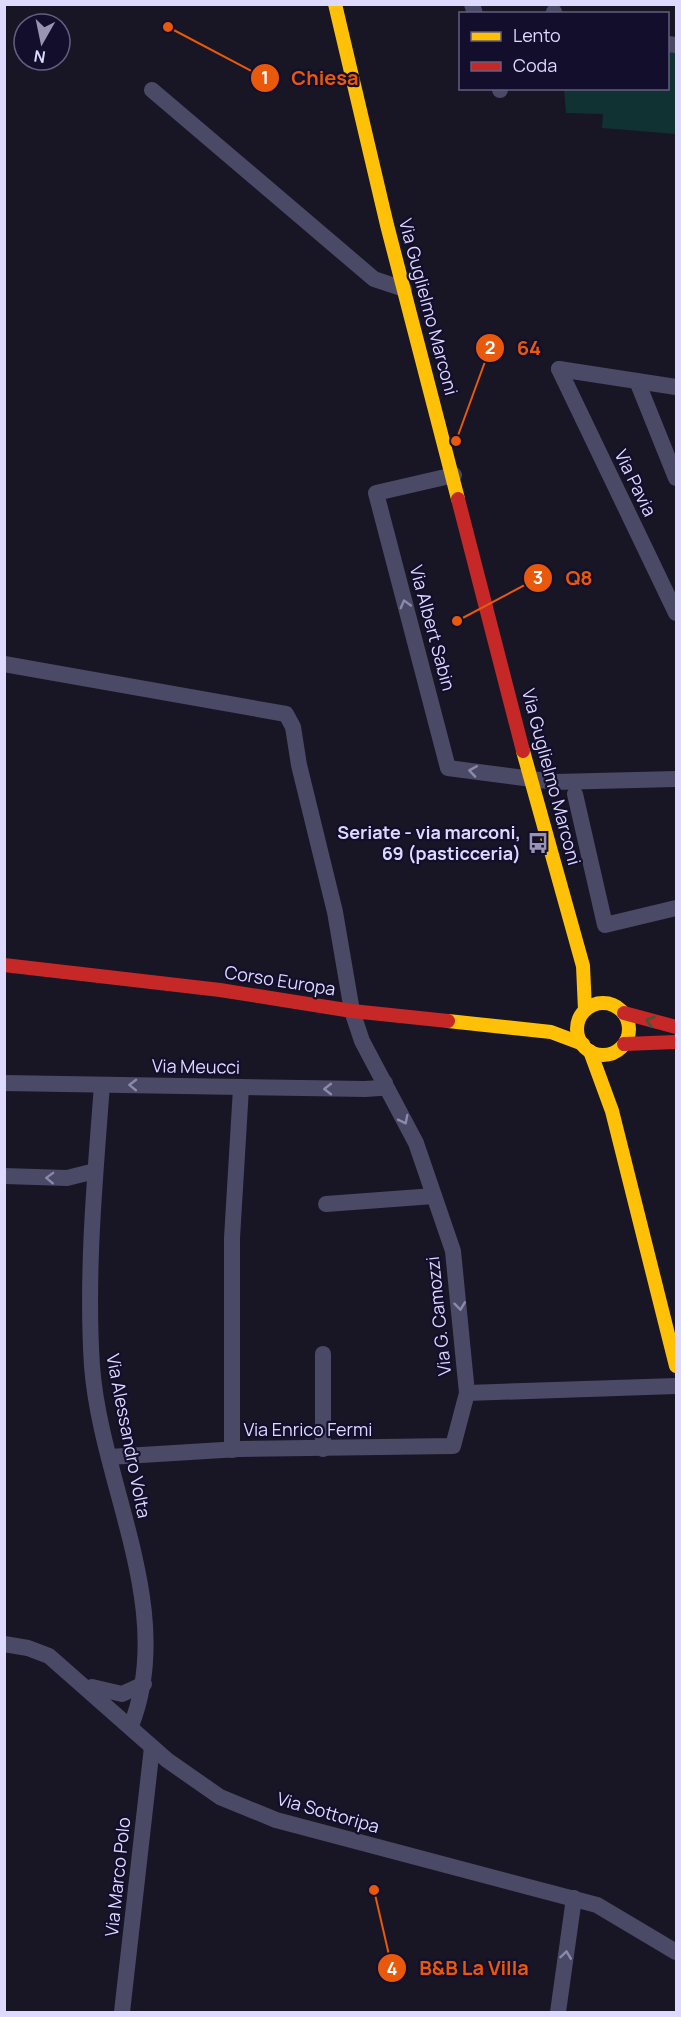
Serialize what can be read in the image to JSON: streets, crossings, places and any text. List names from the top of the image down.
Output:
{
  "streets": {
    "main road": ["Via Guglielmo Marconi", "Corso Europa"],
    "street": [
      "Via Pavia",
      "Via Albert Sabin",
      "Via Meucci",
      "Via G. Camozzi",
      "Via Enrico Fermi",
      "Via Alessandro Volta",
      "Via Sottoripa",
      "Via Marco Polo"
    ]
  },
  "crossings": [
    ["Via Guglielmo Marconi", "Via Albert Sabin"],
    ["Via Guglielmo Marconi", "Corso Europa"],
    ["Corso Europa", "Via G. Camozzi"],
    ["Via Meucci", "Via G. Camozzi"],
    ["Via Meucci", "Via Alessandro Volta"],
    ["Via G. Camozzi", "Via Enrico Fermi"],
    ["Via Enrico Fermi", "Via Alessandro Volta"],
    ["Via Alessandro Volta", "Via Sottoripa"],
    ["Via Sottoripa", "Via Marco Polo"]
  ],
  "places": {
    "other": [
      "Chiesa",
      "64",
      "Q8",
      "B&B La Villa"
    ],
    "bus stop": ["Seriate - via marconi, 69 (pasticceria)"]
  },
  "legend": ["Lento", "Coda"],
  "north": "bottom"
}
